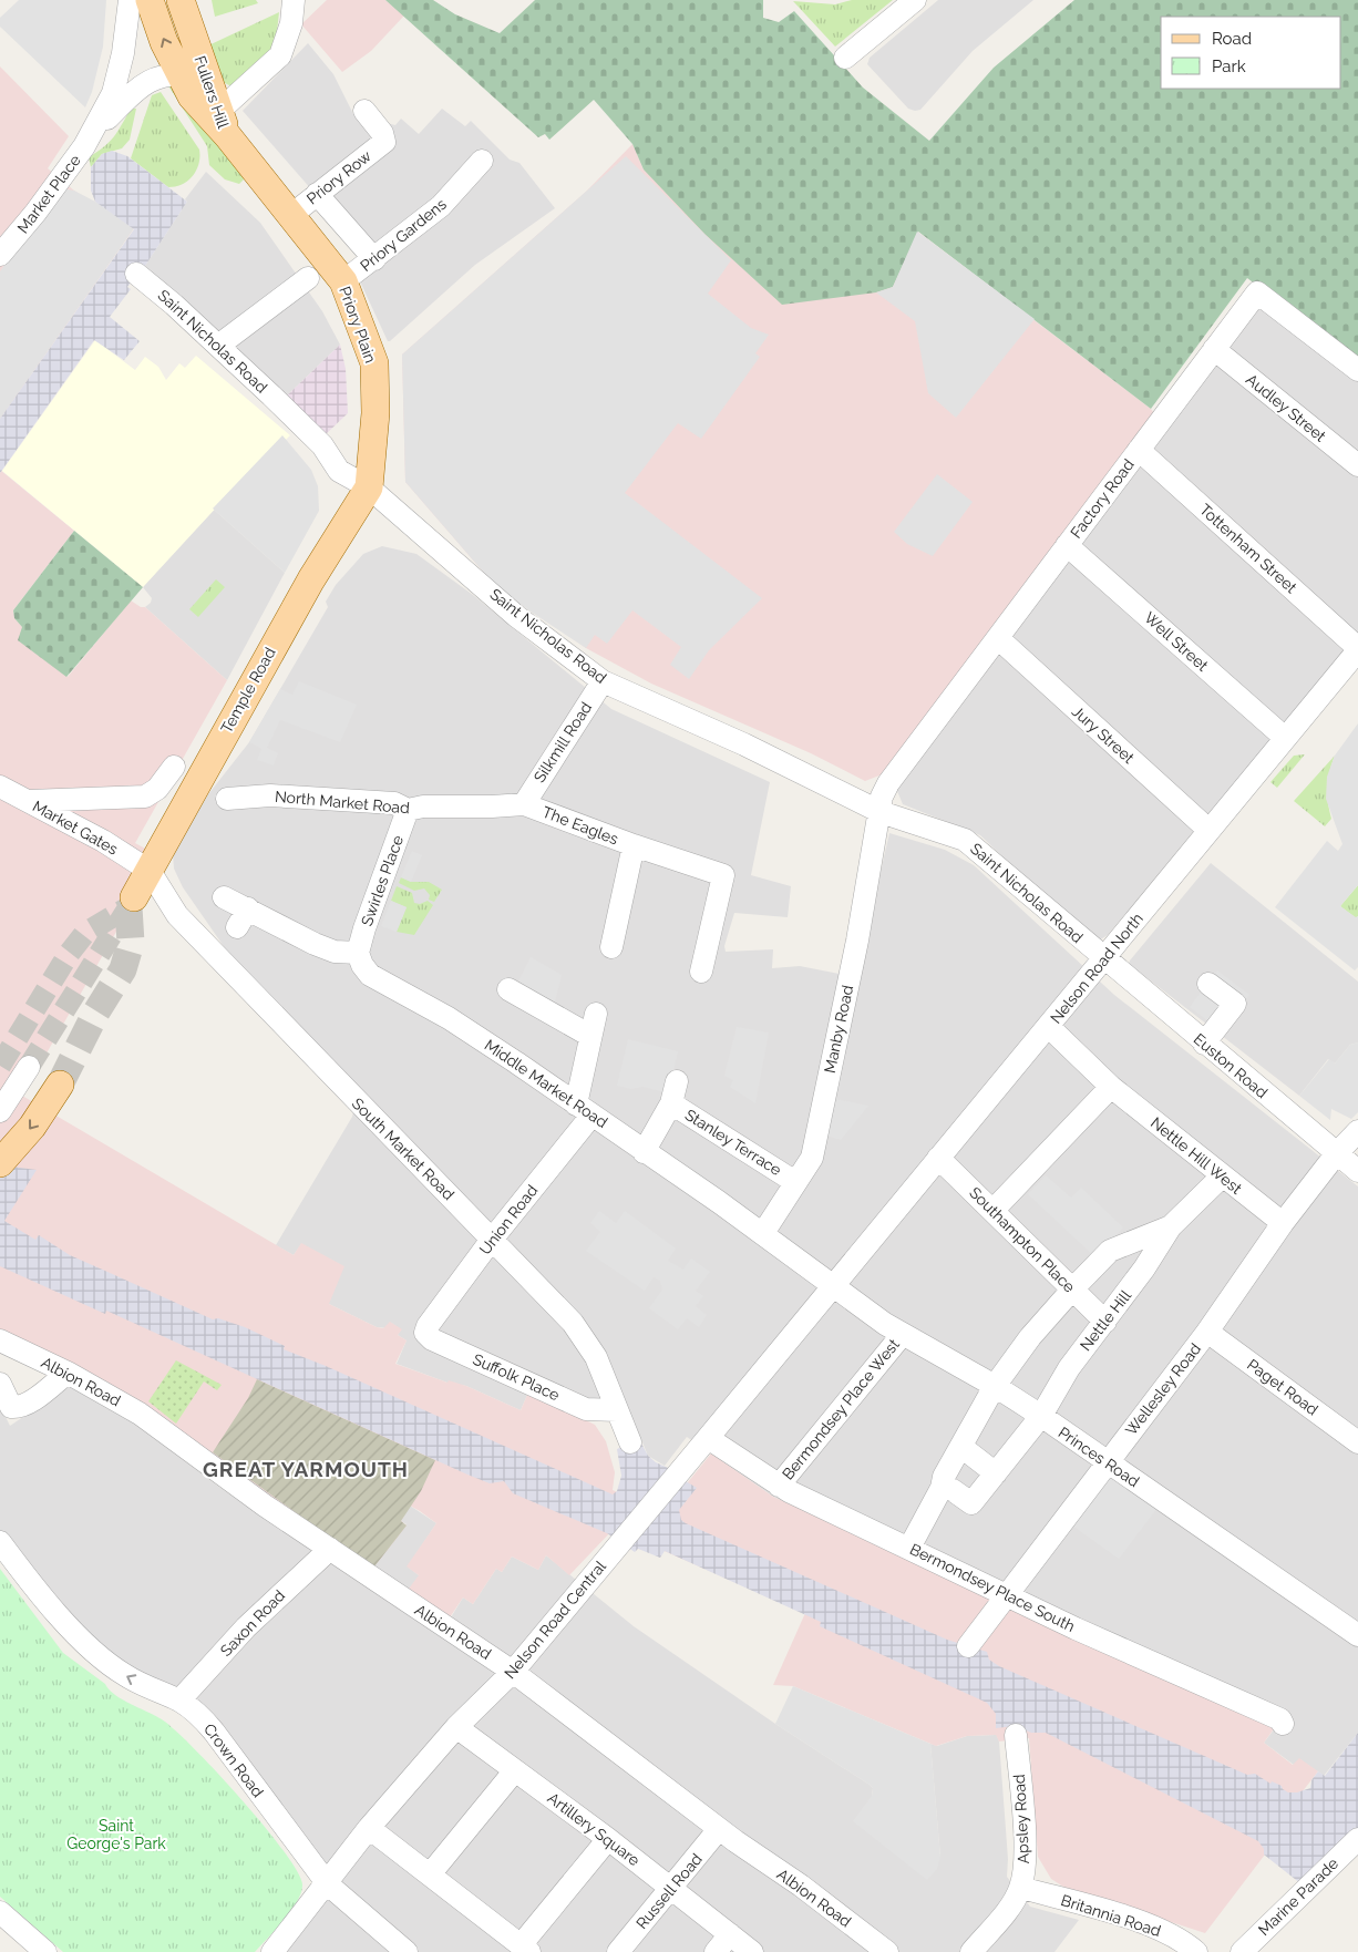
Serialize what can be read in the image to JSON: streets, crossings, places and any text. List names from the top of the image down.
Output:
{
  "streets": {
    "main road": ["Fullers Hill", "Priory Plain", "Temple Road"],
    "street": [
      "Priory Row",
      "Market Place",
      "Priory Gardens",
      "Saint Nicholas Road",
      "Audley Street",
      "Factory Road",
      "Tottenham Street",
      "Well Street",
      "Jury Street",
      "Silkmill Road",
      "North Market Road",
      "The Eagles",
      "Market Gates",
      "Swirles Place",
      "Nelson Road North",
      "Manby Road",
      "Euston Road",
      "Middle Market Road",
      "Stanley Terrace",
      "South Market Road",
      "Nettle Hill West",
      "Union Road",
      "Southampton Place",
      "Nettle Hill",
      "Suffolk Place",
      "Albion Road",
      "Paget Road",
      "Wellesley Road",
      "Bermondsey Place West",
      "Princes Road",
      "Bermondsey Place South",
      "Nelson Road Central",
      "Saxon Road",
      "Crown Road",
      "Apsley Road",
      "Artillery Square",
      "Russell Road",
      "Marine Parade",
      "Britannia Road"
    ]
  },
  "crossings": [
    ["Fullers Hill", "Market Place"],
    ["Fullers Hill", "Priory Plain"],
    ["Priory Row", "Priory Plain"],
    ["Priory Gardens", "Priory Plain"],
    ["Priory Plain", "Saint Nicholas Road"],
    ["Priory Plain", "Temple Road"],
    ["Saint Nicholas Road", "Factory Road"],
    ["Saint Nicholas Road", "Temple Road"],
    ["Saint Nicholas Road", "Silkmill Road"],
    ["Saint Nicholas Road", "Nelson Road North"],
    ["Saint Nicholas Road", "Manby Road"],
    ["Saint Nicholas Road", "Euston Road"],
    ["Audley Street", "Factory Road"],
    ["Factory Road", "Tottenham Street"],
    ["Factory Road", "Well Street"],
    ["Factory Road", "Jury Street"],
    ["Factory Road", "Manby Road"],
    ["Tottenham Street", "Nelson Road North"],
    ["Well Street", "Nelson Road North"],
    ["Temple Road", "Market Gates"],
    ["Temple Road", "South Market Road"],
    ["Jury Street", "Nelson Road North"],
    ["Silkmill Road", "North Market Road"],
    ["Silkmill Road", "The Eagles"],
    ["North Market Road", "The Eagles"],
    ["North Market Road", "Swirles Place"],
    ["Market Gates", "South Market Road"],
    ["Swirles Place", "Middle Market Road"],
    ["Nelson Road North", "Euston Road"],
    ["Nelson Road North", "Middle Market Road"],
    ["Nelson Road North", "Nettle Hill West"],
    ["Nelson Road North", "Southampton Place"],
    ["Nelson Road North", "Princes Road"],
    ["Nelson Road North", "Nelson Road Central"],
    ["Manby Road", "Middle Market Road"],
    ["Manby Road", "Stanley Terrace"],
    ["Euston Road", "Wellesley Road"],
    ["Middle Market Road", "Stanley Terrace"],
    ["Middle Market Road", "Union Road"],
    ["Middle Market Road", "Princes Road"],
    ["Middle Market Road", "Nelson Road Central"],
    ["South Market Road", "Union Road"],
    ["South Market Road", "Suffolk Place"],
    ["Nettle Hill West", "Wellesley Road"],
    ["Union Road", "Suffolk Place"],
    ["Southampton Place", "Nettle Hill"],
    ["Nettle Hill", "Princes Road"],
    ["Albion Road", "Nelson Road Central"],
    ["Albion Road", "Saxon Road"],
    ["Albion Road", "Russell Road"],
    ["Paget Road", "Wellesley Road"],
    ["Wellesley Road", "Princes Road"],
    ["Wellesley Road", "Bermondsey Place South"],
    ["Bermondsey Place West", "Princes Road"],
    ["Bermondsey Place West", "Bermondsey Place South"],
    ["Princes Road", "Nelson Road Central"],
    ["Bermondsey Place South", "Nelson Road Central"],
    ["Nelson Road Central", "Crown Road"],
    ["Nelson Road Central", "Artillery Square"],
    ["Saxon Road", "Crown Road"],
    ["Apsley Road", "Britannia Road"],
    ["Artillery Square", "Russell Road"]
  ],
  "one_way": ["Crown Road"],
  "districts": ["GREAT YARMOUTH"],
  "parks": ["Saint George's Park"],
  "legend": ["Road", "Park"]
}
